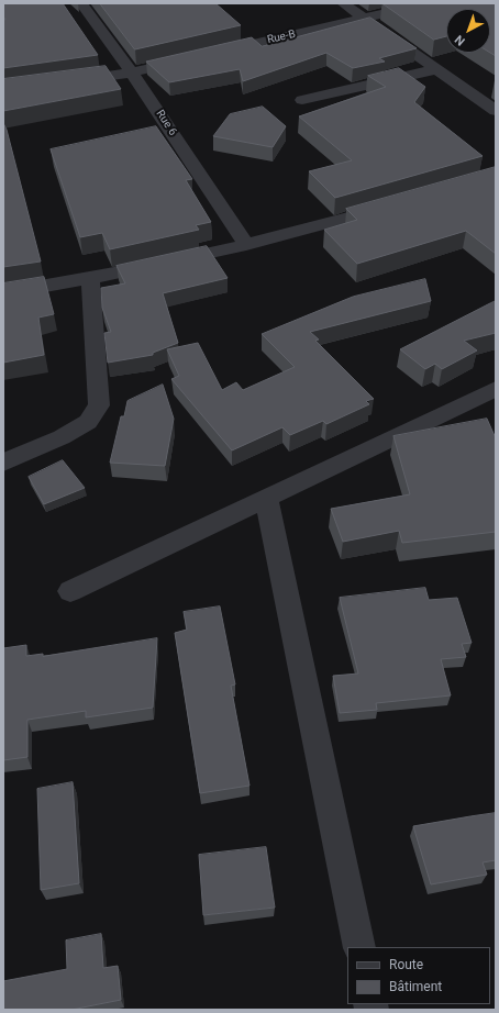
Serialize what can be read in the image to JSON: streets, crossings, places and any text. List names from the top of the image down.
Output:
{
  "streets": {
    "street": ["Rue-B", "Rue 6"]
  },
  "legend": ["Route", "Bâtiment"],
  "north": "bottom left"
}
